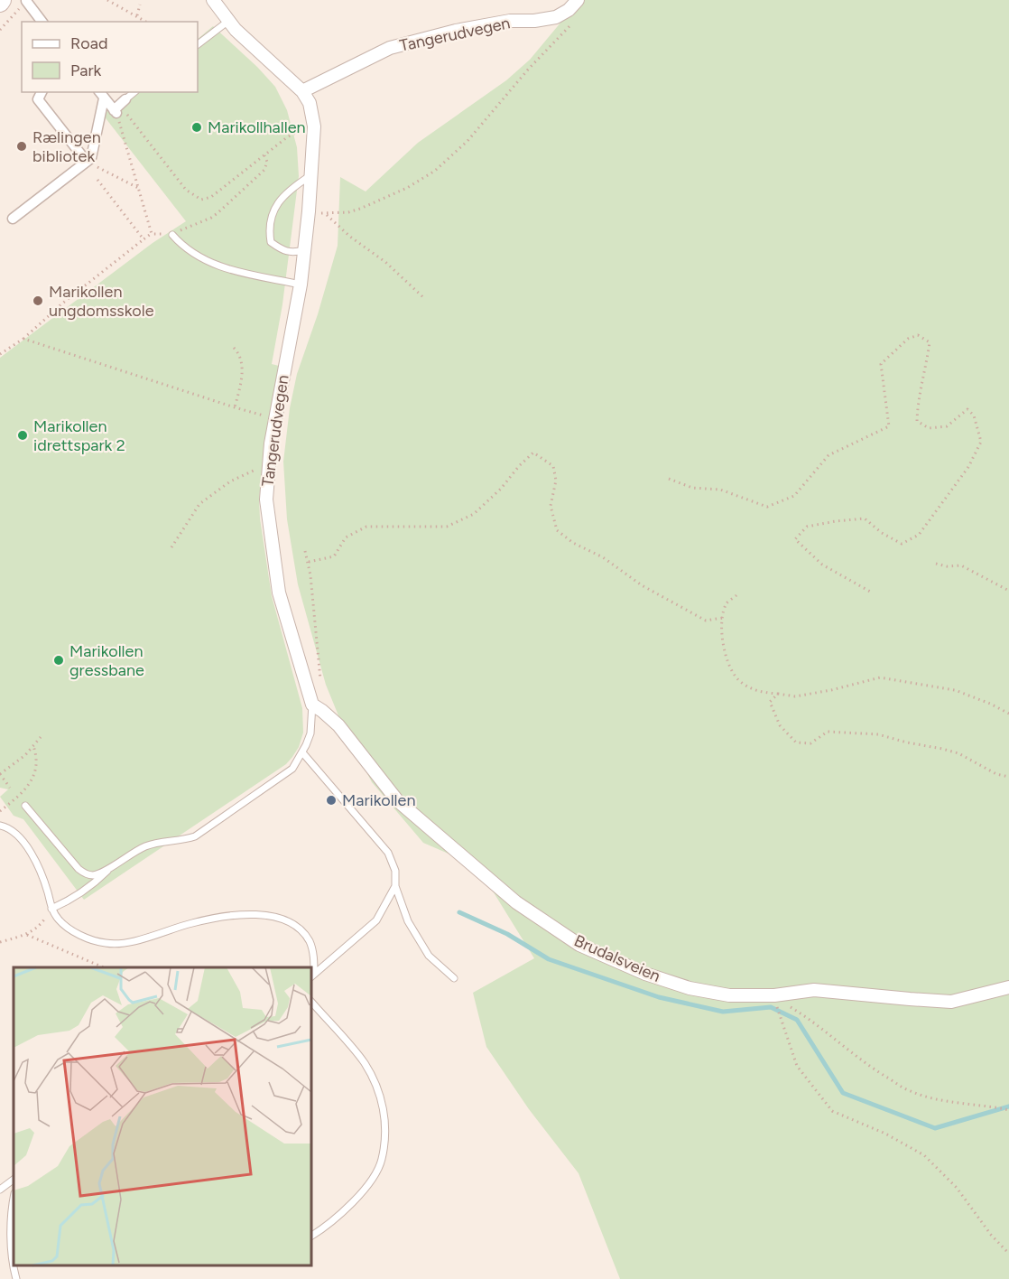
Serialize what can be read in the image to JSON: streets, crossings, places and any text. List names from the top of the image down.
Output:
{
  "streets": {
    "street": ["Tangerudvegen", "Brudalsveien"]
  },
  "crossings": [
    ["Tangerudvegen", "Brudalsveien"]
  ],
  "places": [
    "Marikollhallen",
    "Rælingen bibliotek",
    "Marikollen ungdomsskole",
    "Marikollen idrettspark 2",
    "Marikollen gressbane",
    "Marikollen"
  ],
  "legend": ["Road", "Park"]
}
